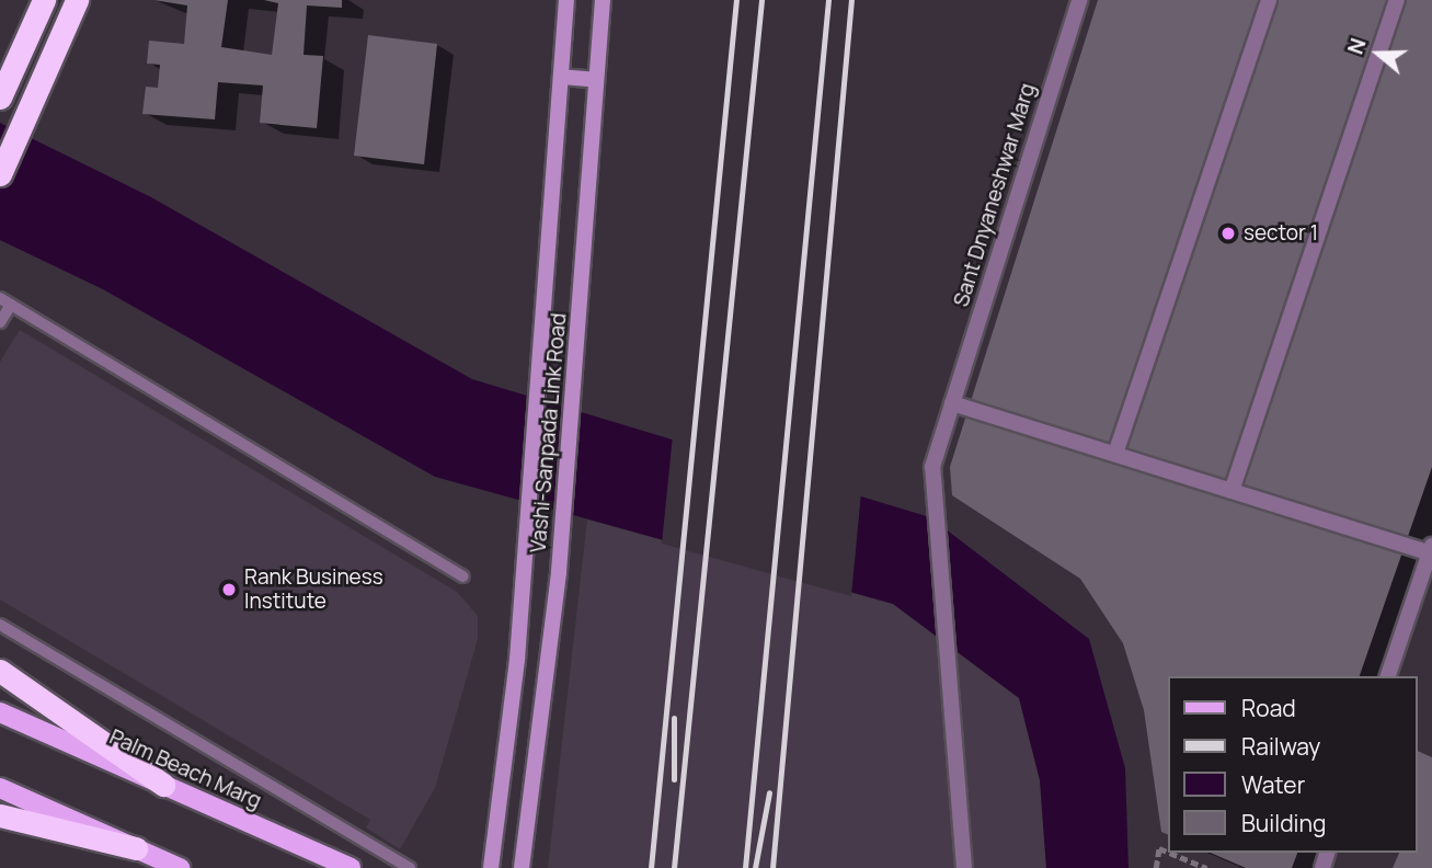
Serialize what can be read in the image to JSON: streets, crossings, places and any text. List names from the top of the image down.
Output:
{
  "streets": {
    "main road": ["Vashi-Sanpada Link Road", "Palm Beach Marg"],
    "street": ["Sant Dnyaneshwar Marg"]
  },
  "places": ["sector 1", "Rank Business Institute"],
  "legend": [
    "Road",
    "Railway",
    "Water",
    "Building"
  ],
  "north": "left"
}
